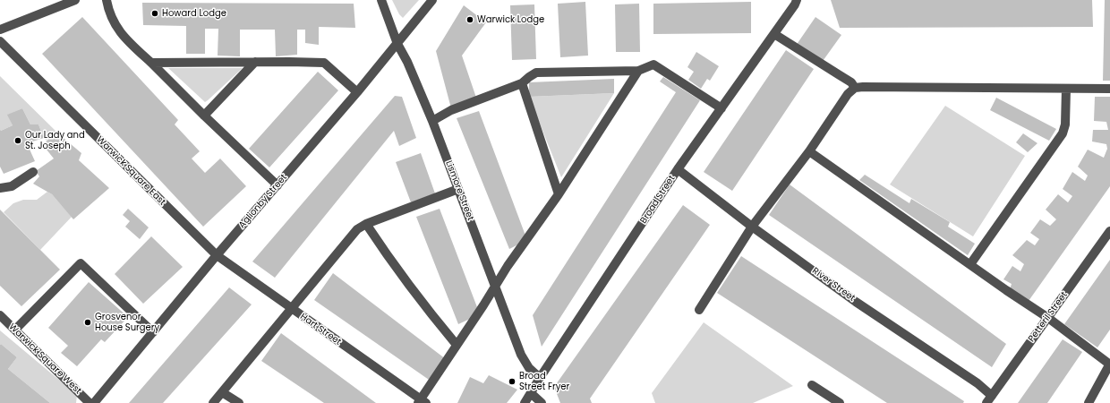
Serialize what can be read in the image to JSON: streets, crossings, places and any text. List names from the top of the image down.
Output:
{
  "streets": {
    "street": [
      "Warwick Square East",
      "Lismore Street",
      "Broad Street",
      "Aglionby Street",
      "River Street",
      "Petteril Street",
      "Hart Street",
      "Warwick Square West"
    ]
  },
  "crossings": [
    ["Warwick Square East", "Aglionby Street"],
    ["Warwick Square East", "Hart Street"],
    ["Lismore Street", "Broad Street"],
    ["Lismore Street", "Aglionby Street"],
    ["Broad Street", "River Street"],
    ["Aglionby Street", "Hart Street"],
    ["River Street", "Petteril Street"]
  ],
  "places": [
    "Howard Lodge",
    "Warwick Lodge",
    "Our Lady and St. Joseph",
    "Grosvenor House Surgery",
    "Broad Street Fryer"
  ]
}
